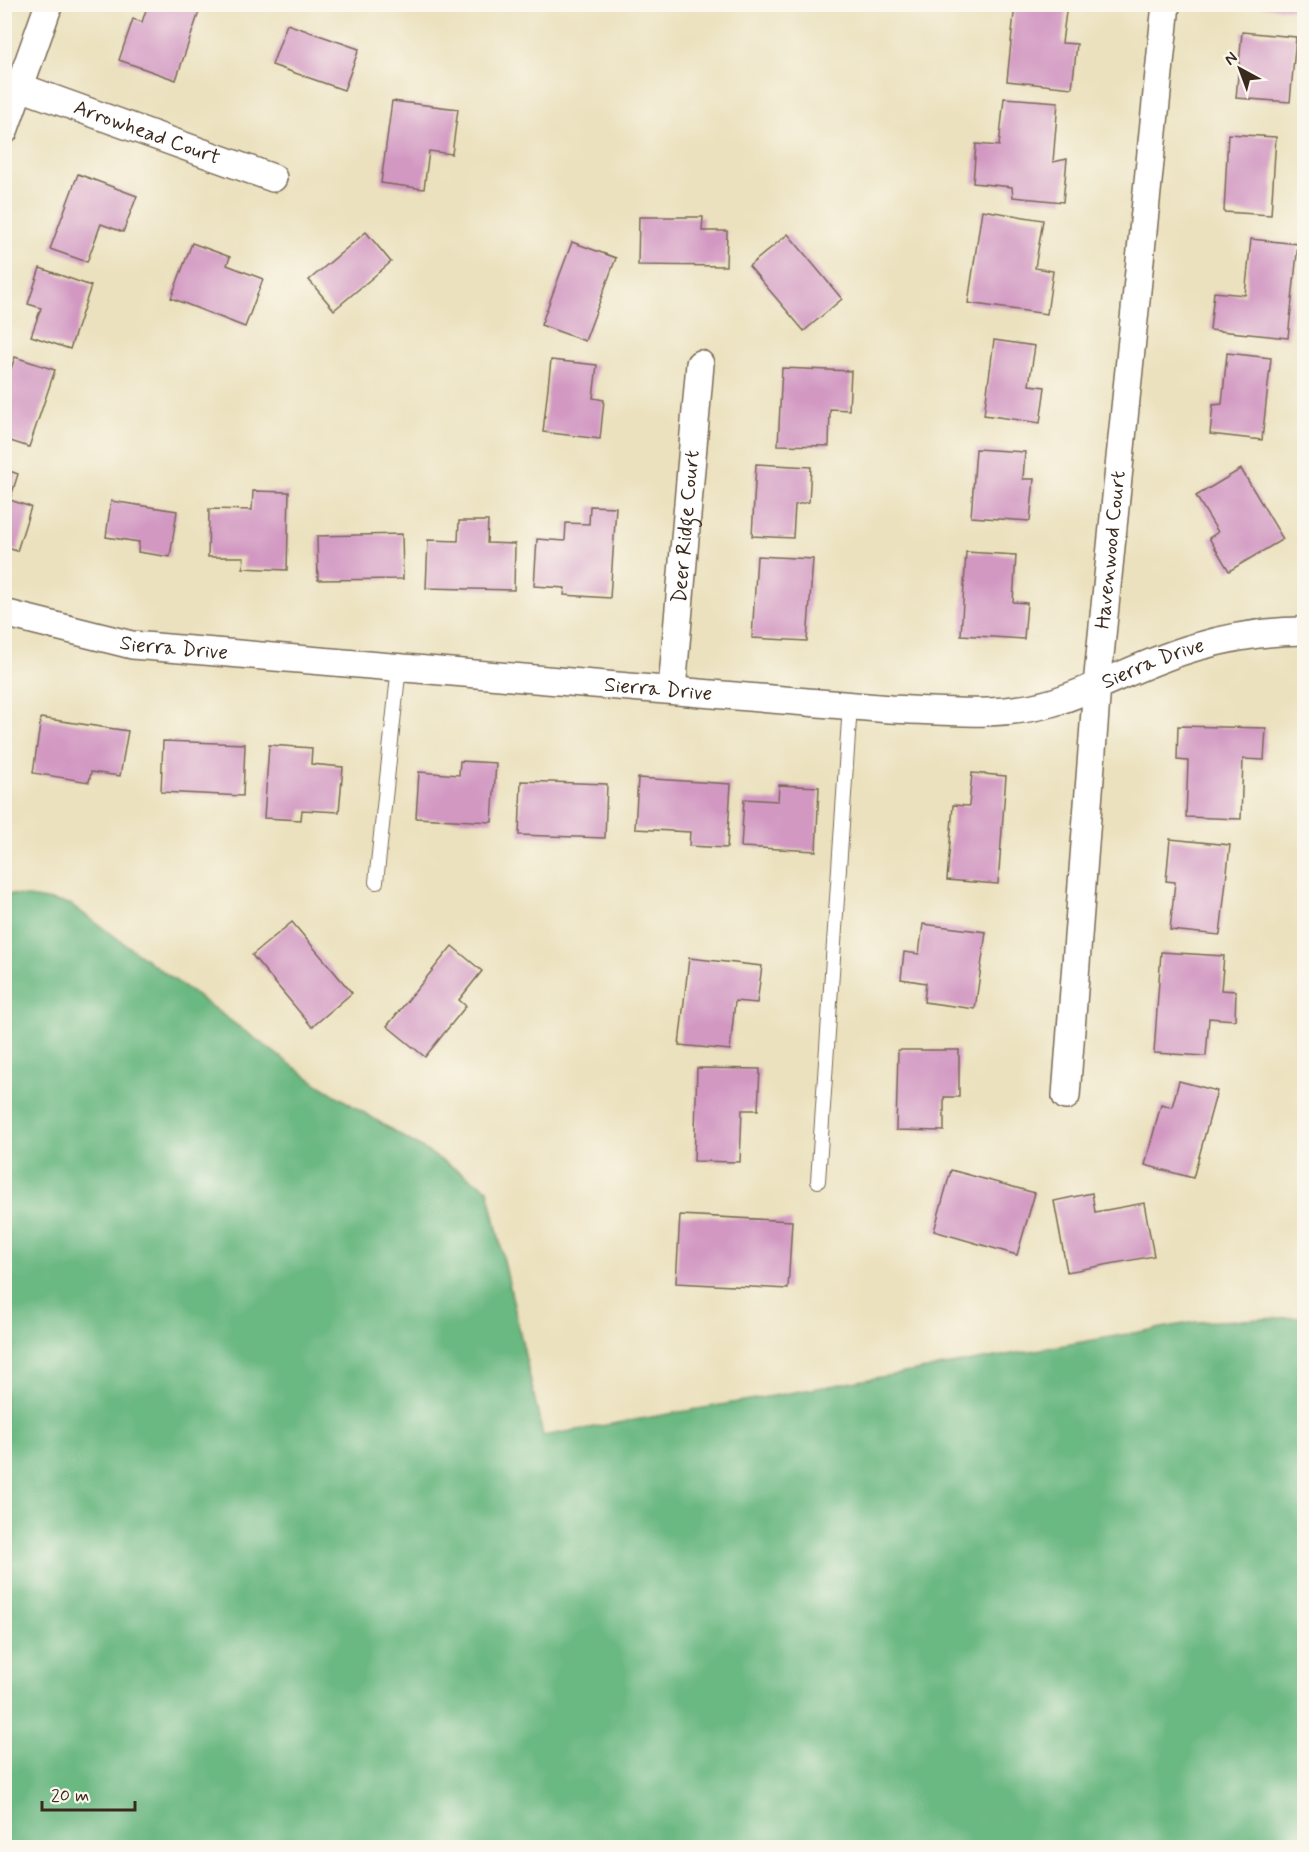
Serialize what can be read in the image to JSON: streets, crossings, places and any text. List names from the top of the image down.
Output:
{
  "streets": {
    "street": [
      "Arrowhead Court",
      "Deer Ridge Court",
      "Havenwood Court",
      "Sierra Drive"
    ]
  },
  "crossings": [
    ["Deer Ridge Court", "Sierra Drive"],
    ["Havenwood Court", "Sierra Drive"]
  ],
  "scale_bar": "20 m",
  "north": "top left"
}
